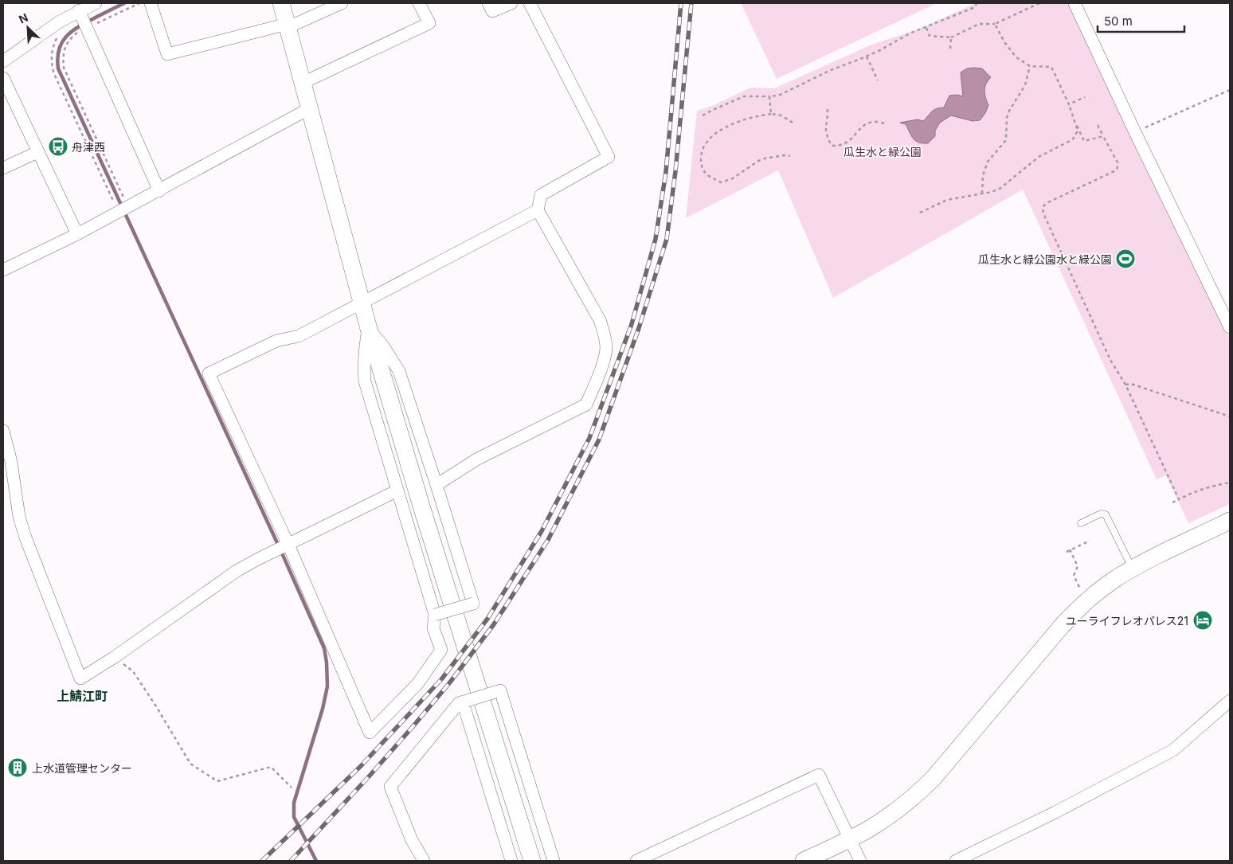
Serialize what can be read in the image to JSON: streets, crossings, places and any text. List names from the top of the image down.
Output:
{
  "districts": ["上鯖江町"],
  "parks": ["瓜生水と緑公園"],
  "places": {
    "bus stop": ["舟津西"],
    "sports": ["瓜生水と緑公園水と緑公園"],
    "hotel": ["ユーライフレオパレス21"],
    "building": ["上水道管理センター"]
  },
  "scale_bar": "50 m",
  "north": "top left"
}
